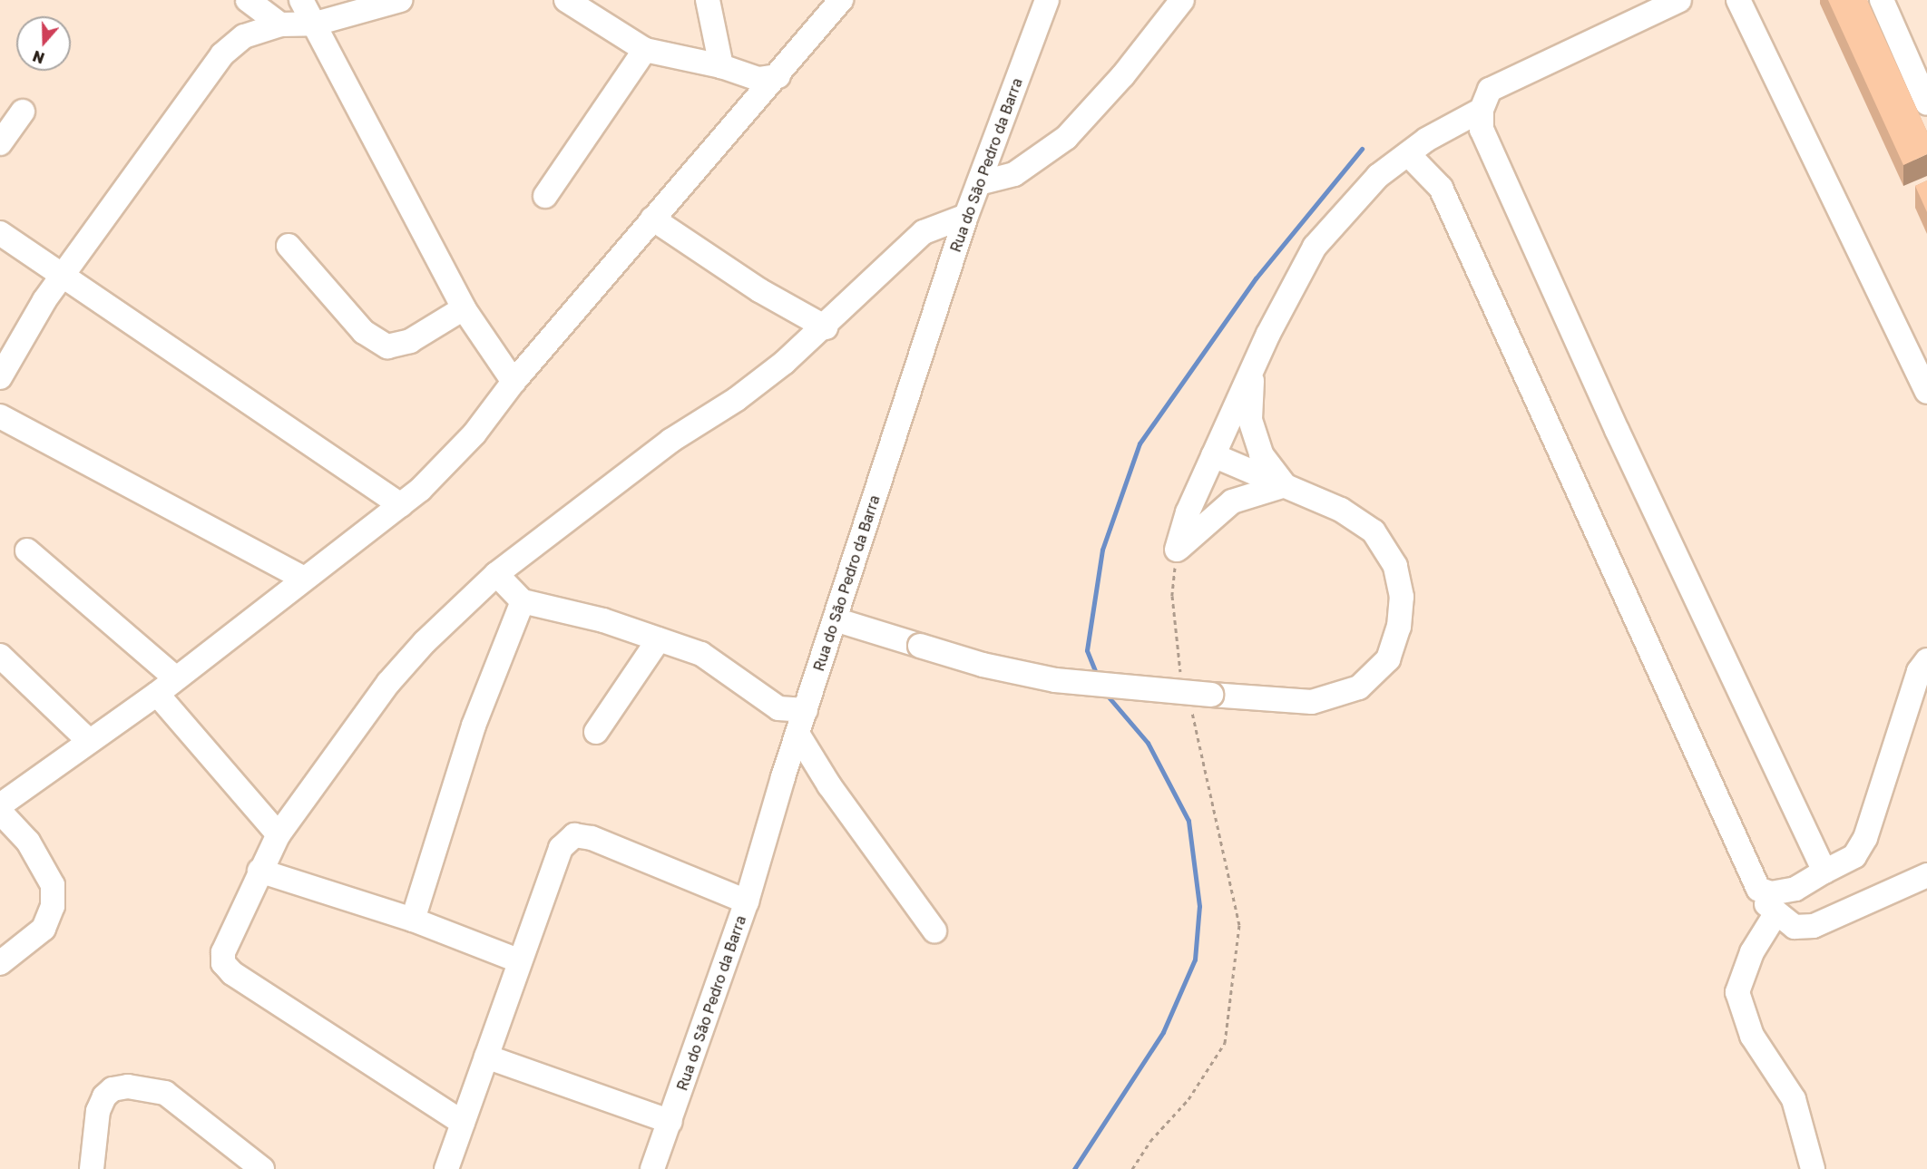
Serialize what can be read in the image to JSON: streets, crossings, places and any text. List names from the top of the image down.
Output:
{
  "streets": {
    "street": ["Rua do São Pedro da Barra"]
  },
  "north": "bottom"
}
